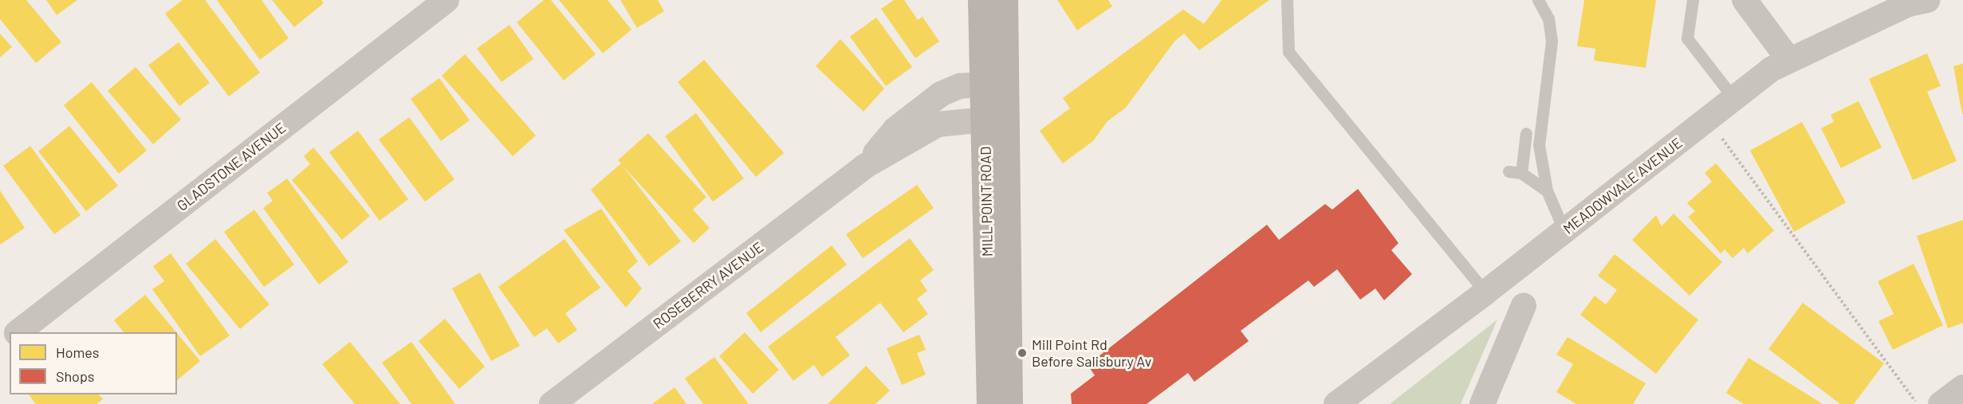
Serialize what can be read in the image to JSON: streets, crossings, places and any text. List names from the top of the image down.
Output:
{
  "streets": {
    "main road": ["MILL POINT ROAD"],
    "street": ["GLADSTONE AVENUE", "MEADOWVALE AVENUE", "ROSEBERRY AVENUE"]
  },
  "crossings": [
    ["MILL POINT ROAD", "ROSEBERRY AVENUE"]
  ],
  "places": ["Mill Point Rd Before Salisbury Av"],
  "legend": ["Homes", "Shops"]
}
